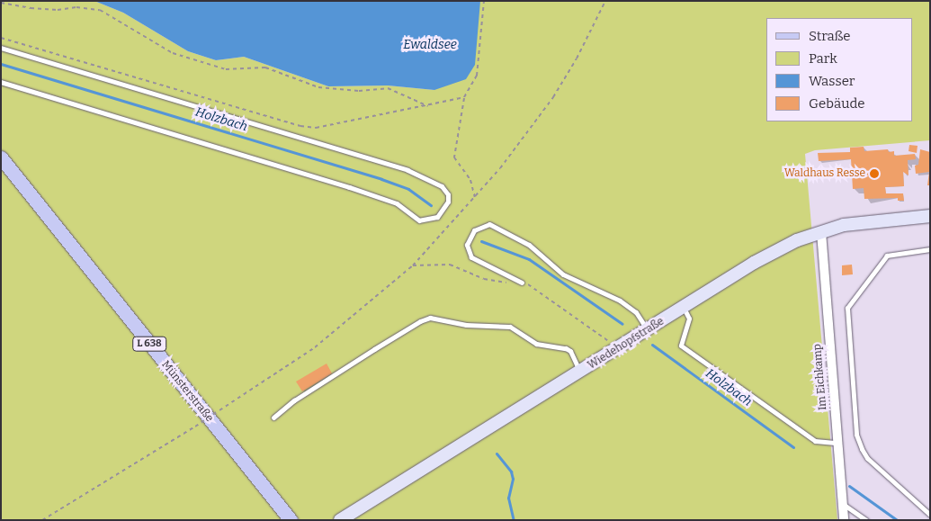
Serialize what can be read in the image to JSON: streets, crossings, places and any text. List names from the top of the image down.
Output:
{
  "streets": {
    "main road": ["L 638", "Wiedehopfstraße", "Münsterstraße"],
    "street": ["Im Eichkamp"]
  },
  "crossings": [
    ["Wiedehopfstraße", "Im Eichkamp"]
  ],
  "water": ["Ewaldsee", "Holzbach"],
  "places": ["Waldhaus Resse"],
  "legend": [
    "Straße",
    "Park",
    "Wasser",
    "Gebäude"
  ]
}
